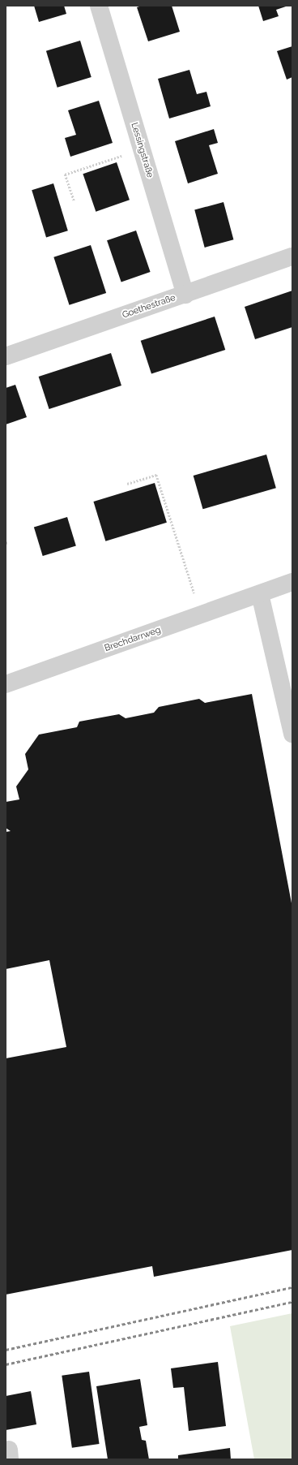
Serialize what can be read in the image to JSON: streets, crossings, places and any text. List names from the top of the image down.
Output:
{
  "streets": {
    "street": ["Lessingstraße", "Goethestraße", "Brechdarrweg"]
  },
  "crossings": [
    ["Lessingstraße", "Goethestraße"]
  ]
}
